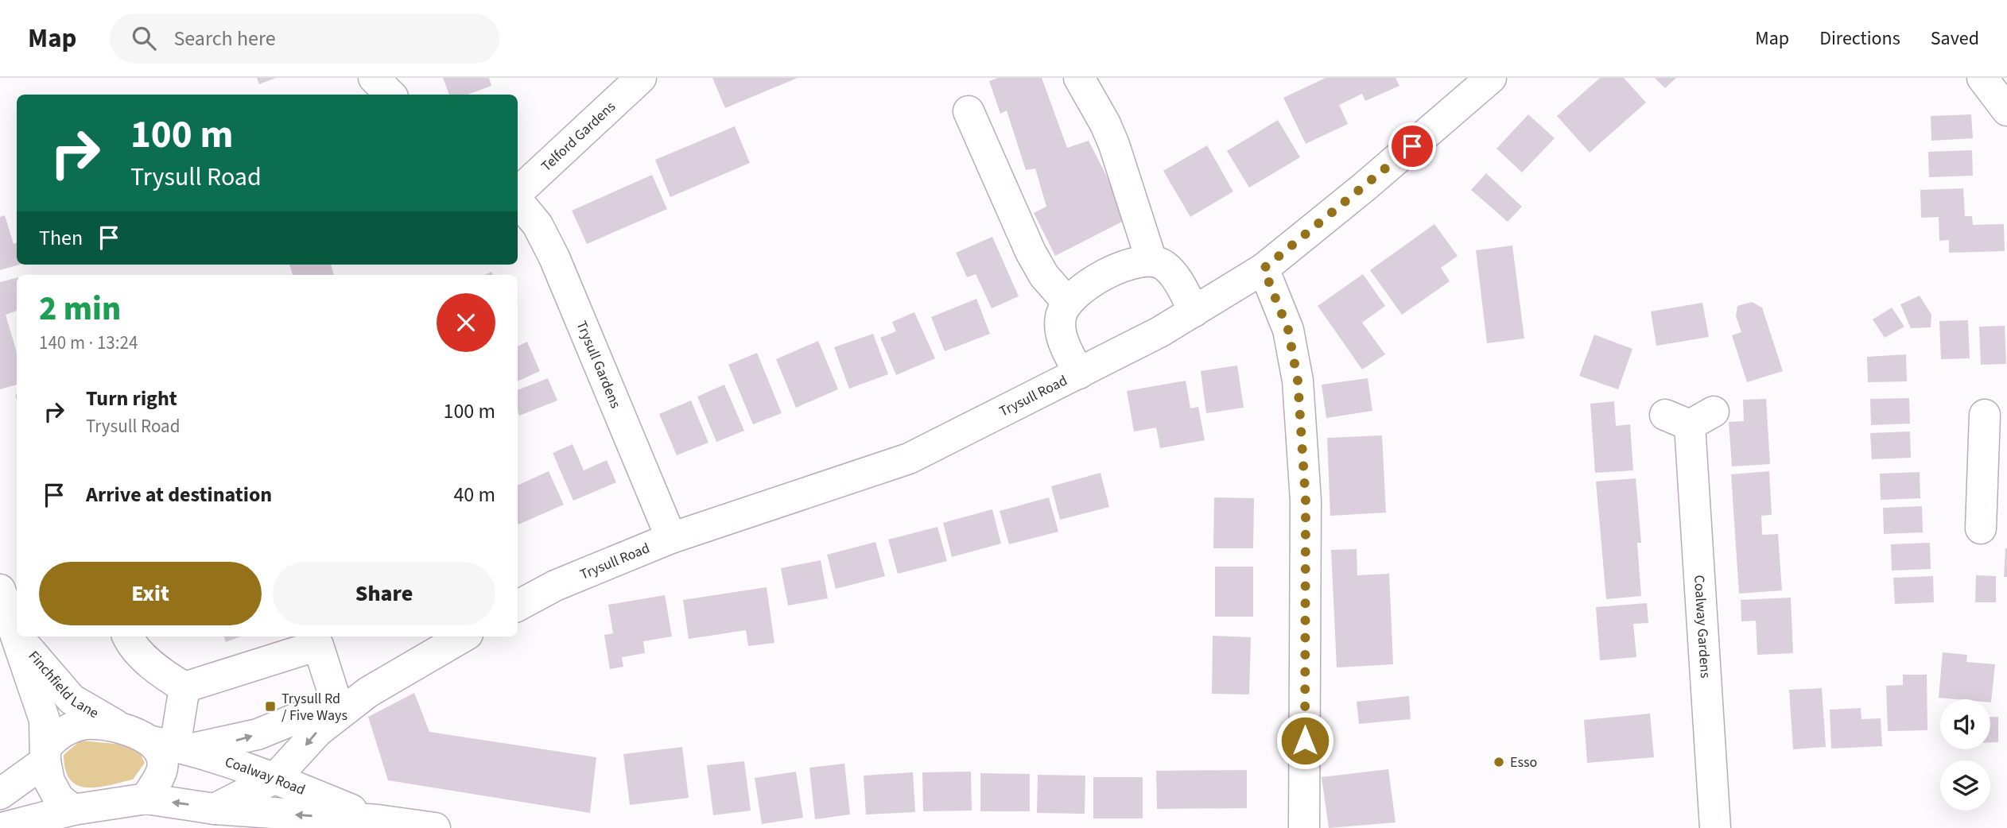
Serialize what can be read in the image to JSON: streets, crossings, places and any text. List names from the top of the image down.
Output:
{
  "streets": {
    "street": [
      "Telford Gardens",
      "Trysull Gardens",
      "Trysull Road",
      "Coalway Gardens",
      "Finchfield Lane",
      "Coalway Road"
    ]
  },
  "crossings": [
    ["Trysull Gardens", "Trysull Road"],
    ["Finchfield Lane", "Coalway Road"]
  ],
  "places": {
    "transit": ["Trysull Rd / Five Ways"],
    "other": ["Esso"]
  },
  "page": {
    "header": "Map",
    "search": "Search here",
    "nav": ["Map", "Directions", "Saved"],
    "turn": ["100 m", "Trysull Road"],
    "then": "Then",
    "heading": ["2 min", "140 m · 13:24"],
    "list": [
      {
        "name": "Turn right",
        "note": "Trysull Road",
        "value": "100 m"
      },
      {
        "name": "Arrive at destination",
        "value": "40 m"
      }
    ],
    "buttons": ["Exit", "Share"]
  }
}
